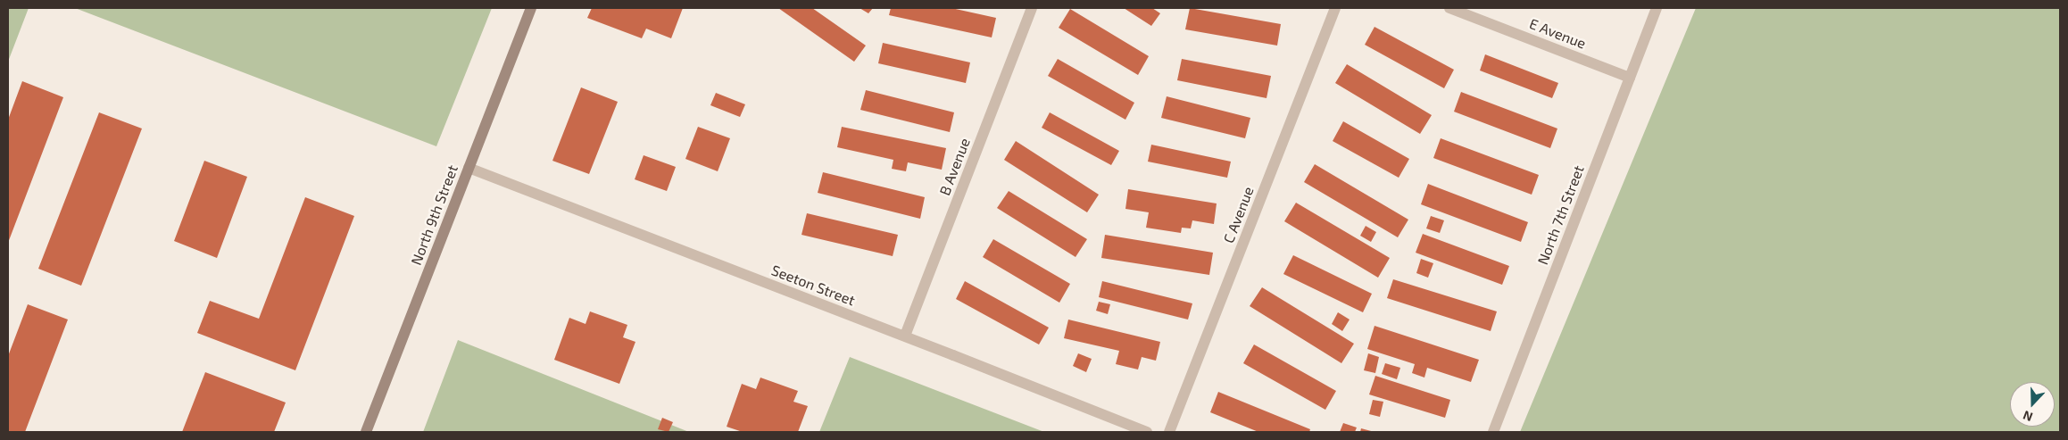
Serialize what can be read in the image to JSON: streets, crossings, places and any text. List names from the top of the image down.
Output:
{
  "streets": {
    "street": [
      "E Avenue",
      "B Avenue",
      "North 9th Street",
      "C Avenue",
      "North 7th Street",
      "Seeton Street"
    ]
  },
  "crossings": [
    ["E Avenue", "North 7th Street"],
    ["B Avenue", "Seeton Street"],
    ["North 9th Street", "Seeton Street"]
  ],
  "north": "bottom"
}
